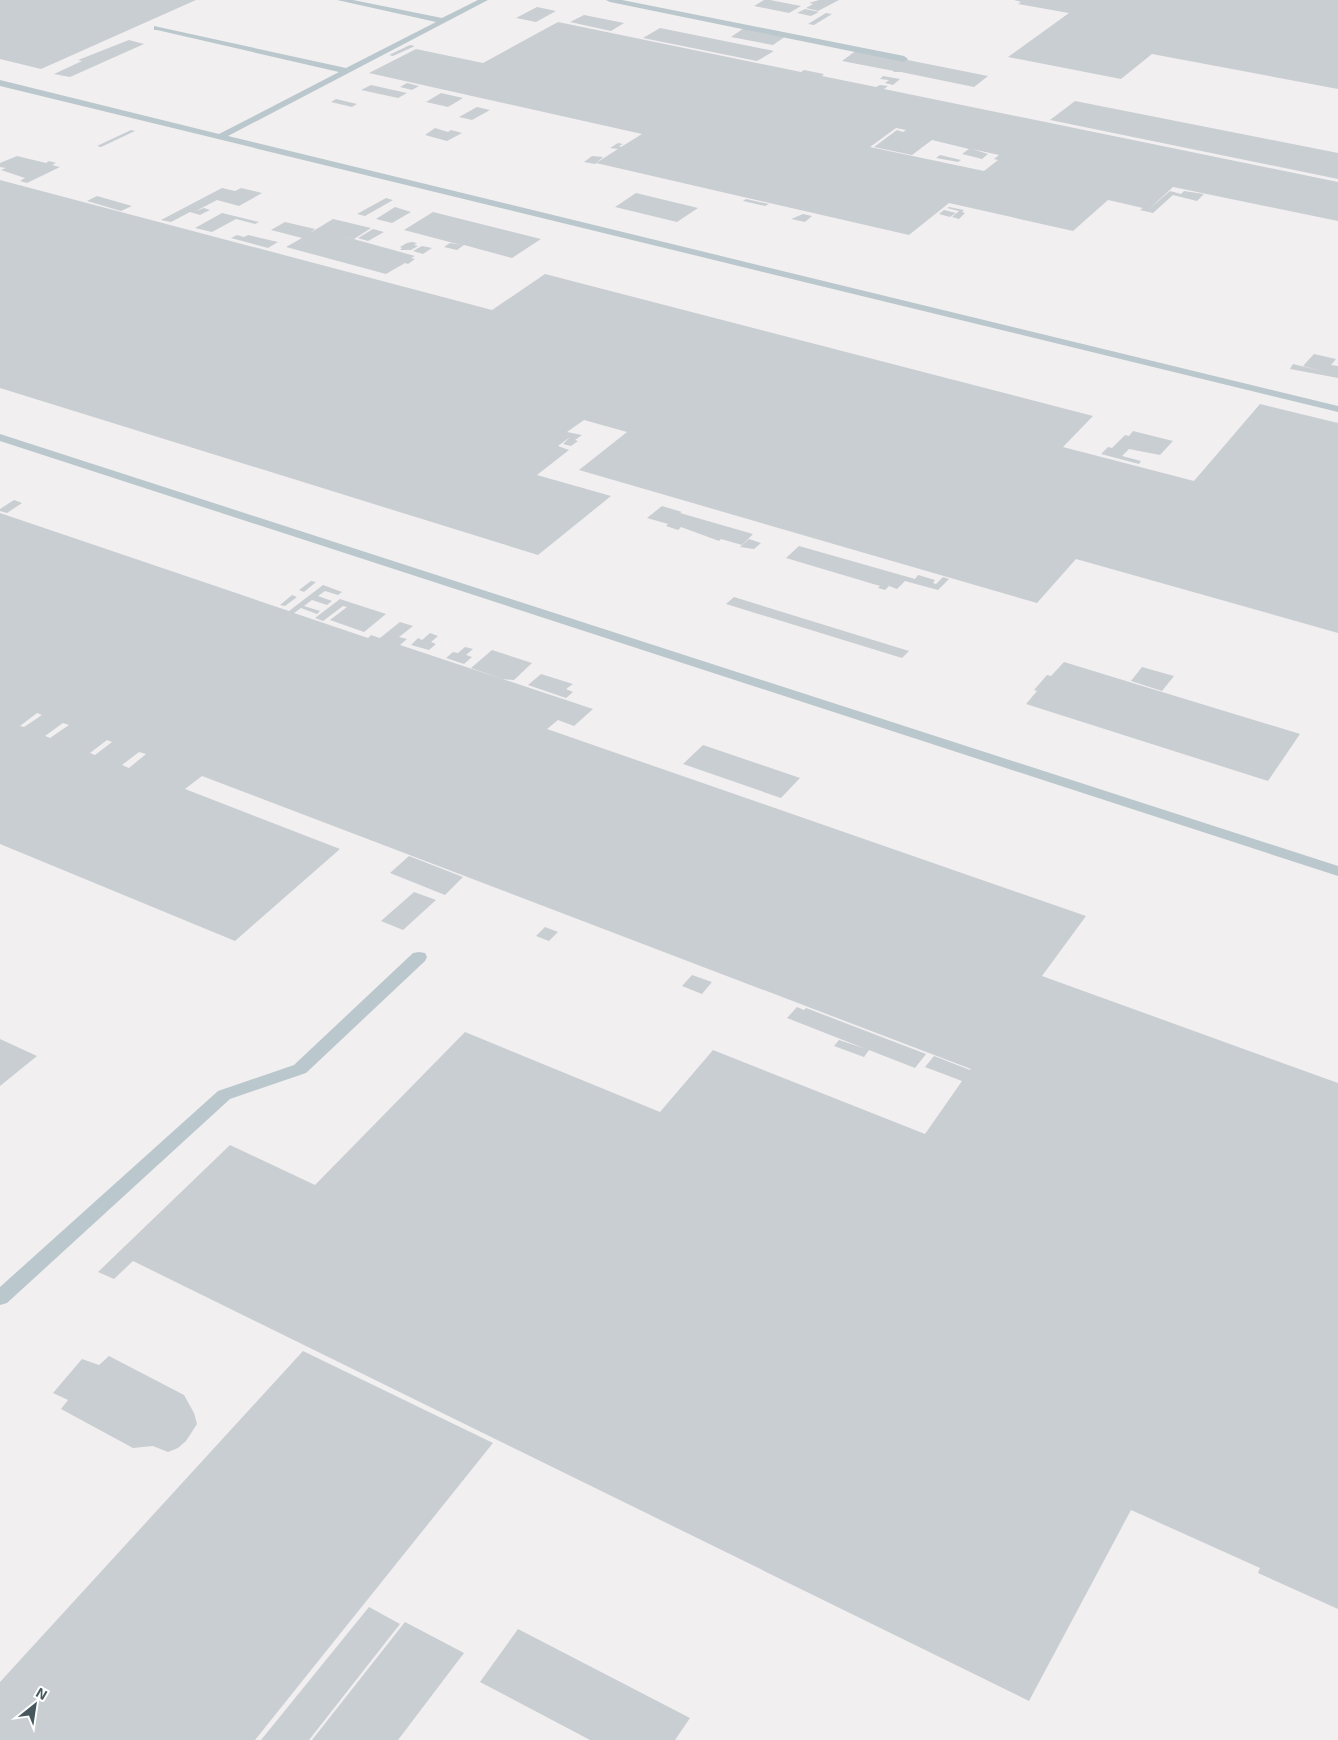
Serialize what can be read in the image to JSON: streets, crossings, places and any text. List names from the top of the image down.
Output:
{
  "north": "top right"
}
